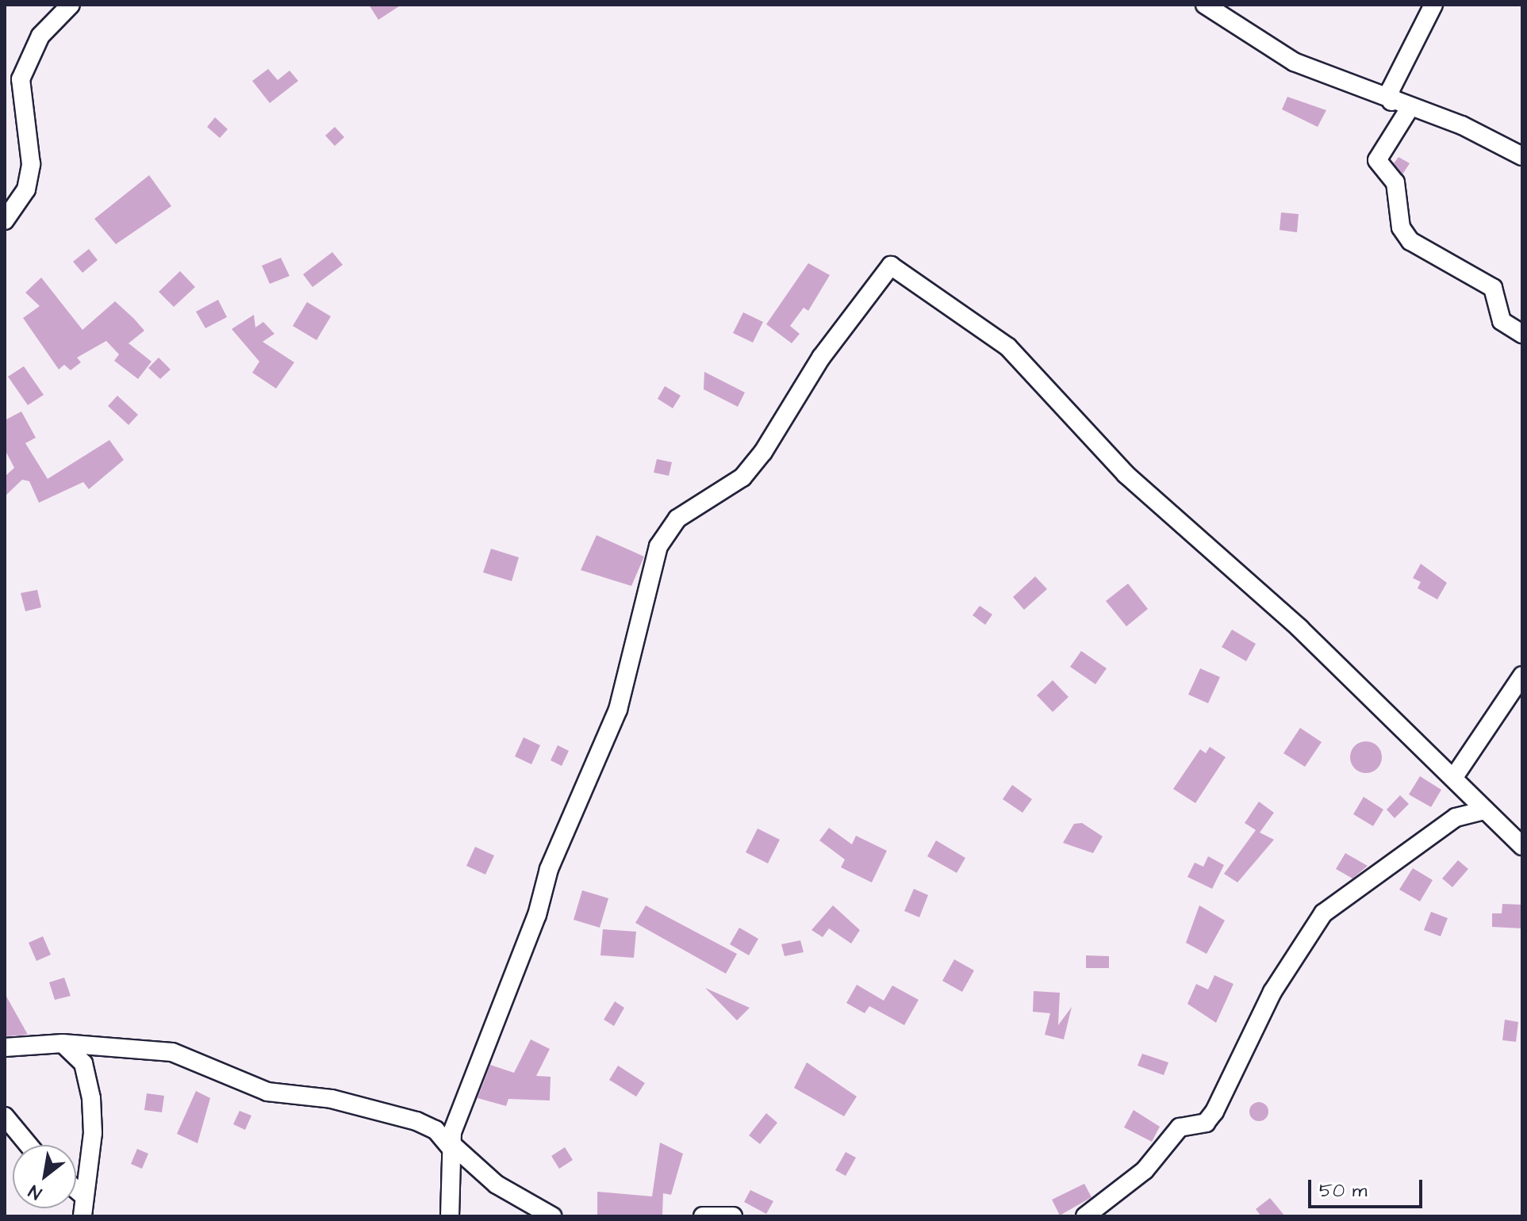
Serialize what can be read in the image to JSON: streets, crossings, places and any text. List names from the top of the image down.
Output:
{
  "scale_bar": "50 m",
  "north": "bottom left"
}
